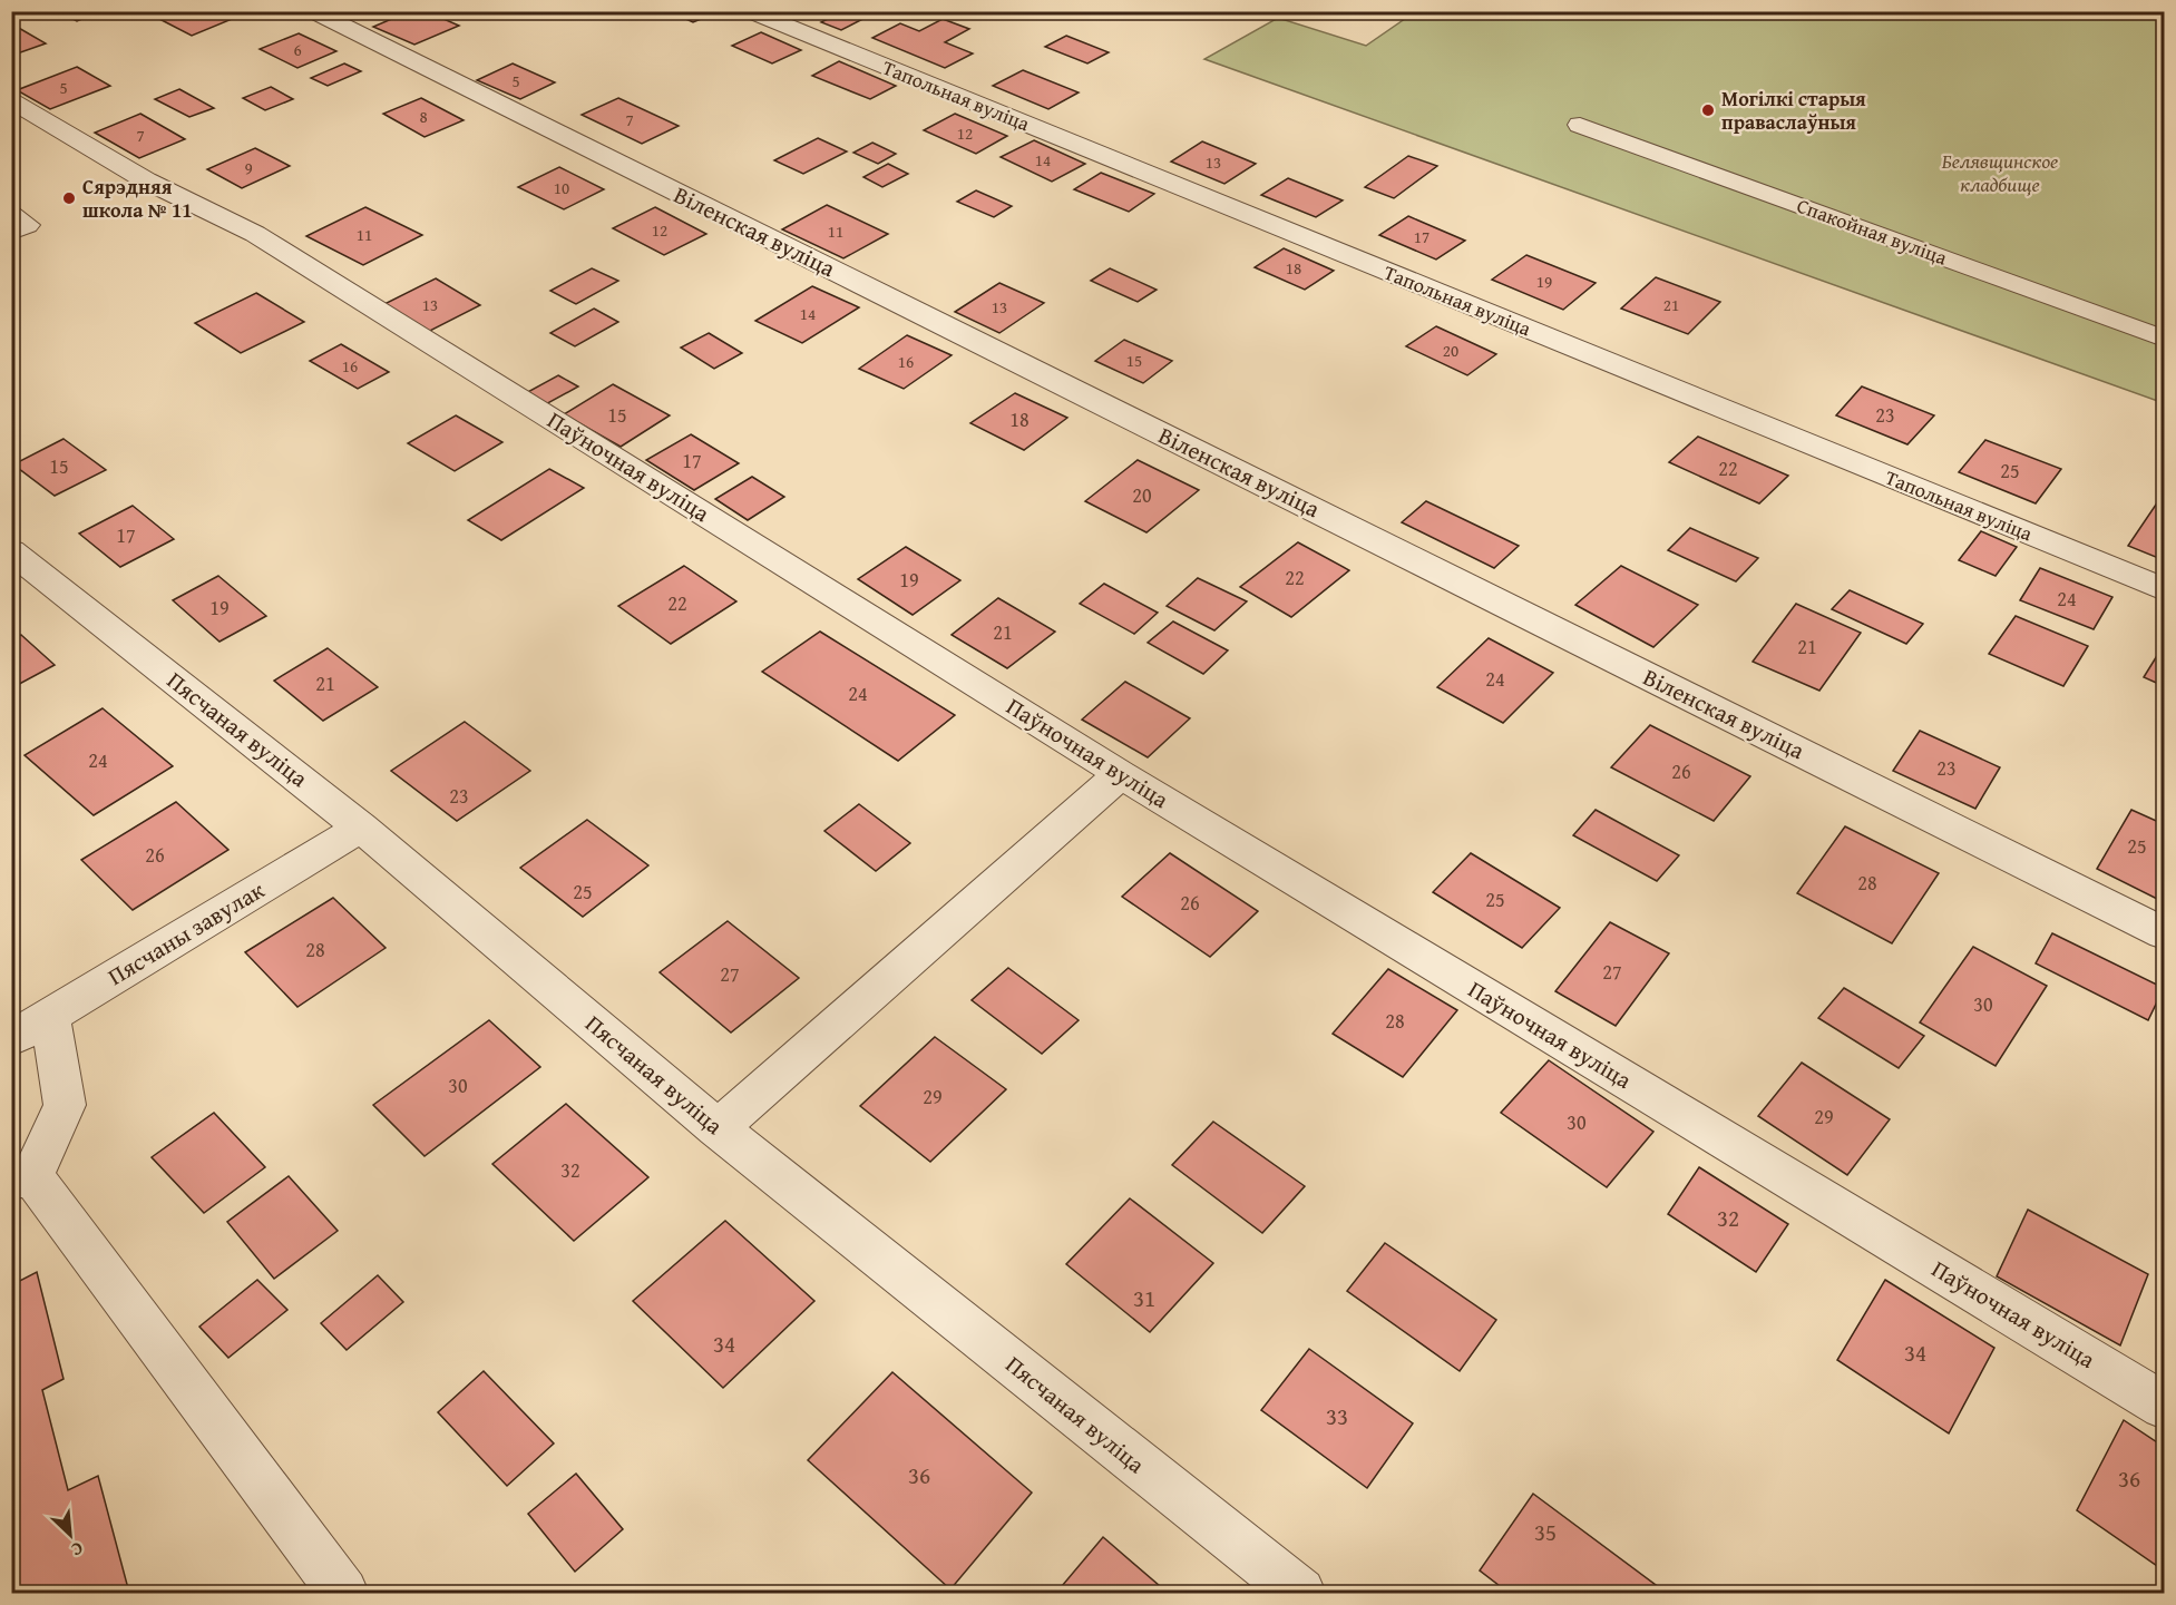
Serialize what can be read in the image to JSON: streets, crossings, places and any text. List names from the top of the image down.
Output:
{
  "streets": {
    "street": [
      "Тапольная вуліца",
      "Віленская вуліца",
      "Спакойная вуліца",
      "Паўночная вуліца",
      "Пясчаная вуліца",
      "Пясчаны завулак"
    ]
  },
  "crossings": [
    ["Пясчаная вуліца", "Пясчаны завулак"]
  ],
  "parks": ["Белявщинское кладбище"],
  "places": ["Могілкі старыя праваслаўныя", "Сярэдняя школа № 11"],
  "house_numbers": [
    "6",
    "5",
    "5",
    "8",
    "7",
    "12",
    "7",
    "14",
    "13",
    "9",
    "10",
    "12",
    "11",
    "11",
    "17",
    "18",
    "19",
    "13",
    "21",
    "13",
    "14",
    "20",
    "15",
    "16",
    "16",
    "15",
    "23",
    "18",
    "17",
    "15",
    "22",
    "25",
    "20",
    "17",
    "22",
    "19",
    "24",
    "22",
    "19",
    "21",
    "21",
    "24",
    "21",
    "24",
    "24",
    "23",
    "26",
    "23",
    "25",
    "26",
    "28",
    "25",
    "25",
    "26",
    "28",
    "27",
    "27",
    "30",
    "28",
    "30",
    "29",
    "29",
    "30",
    "32",
    "32",
    "31",
    "34",
    "34",
    "33",
    "36",
    "36",
    "35"
  ],
  "north": "bottom right"
}
